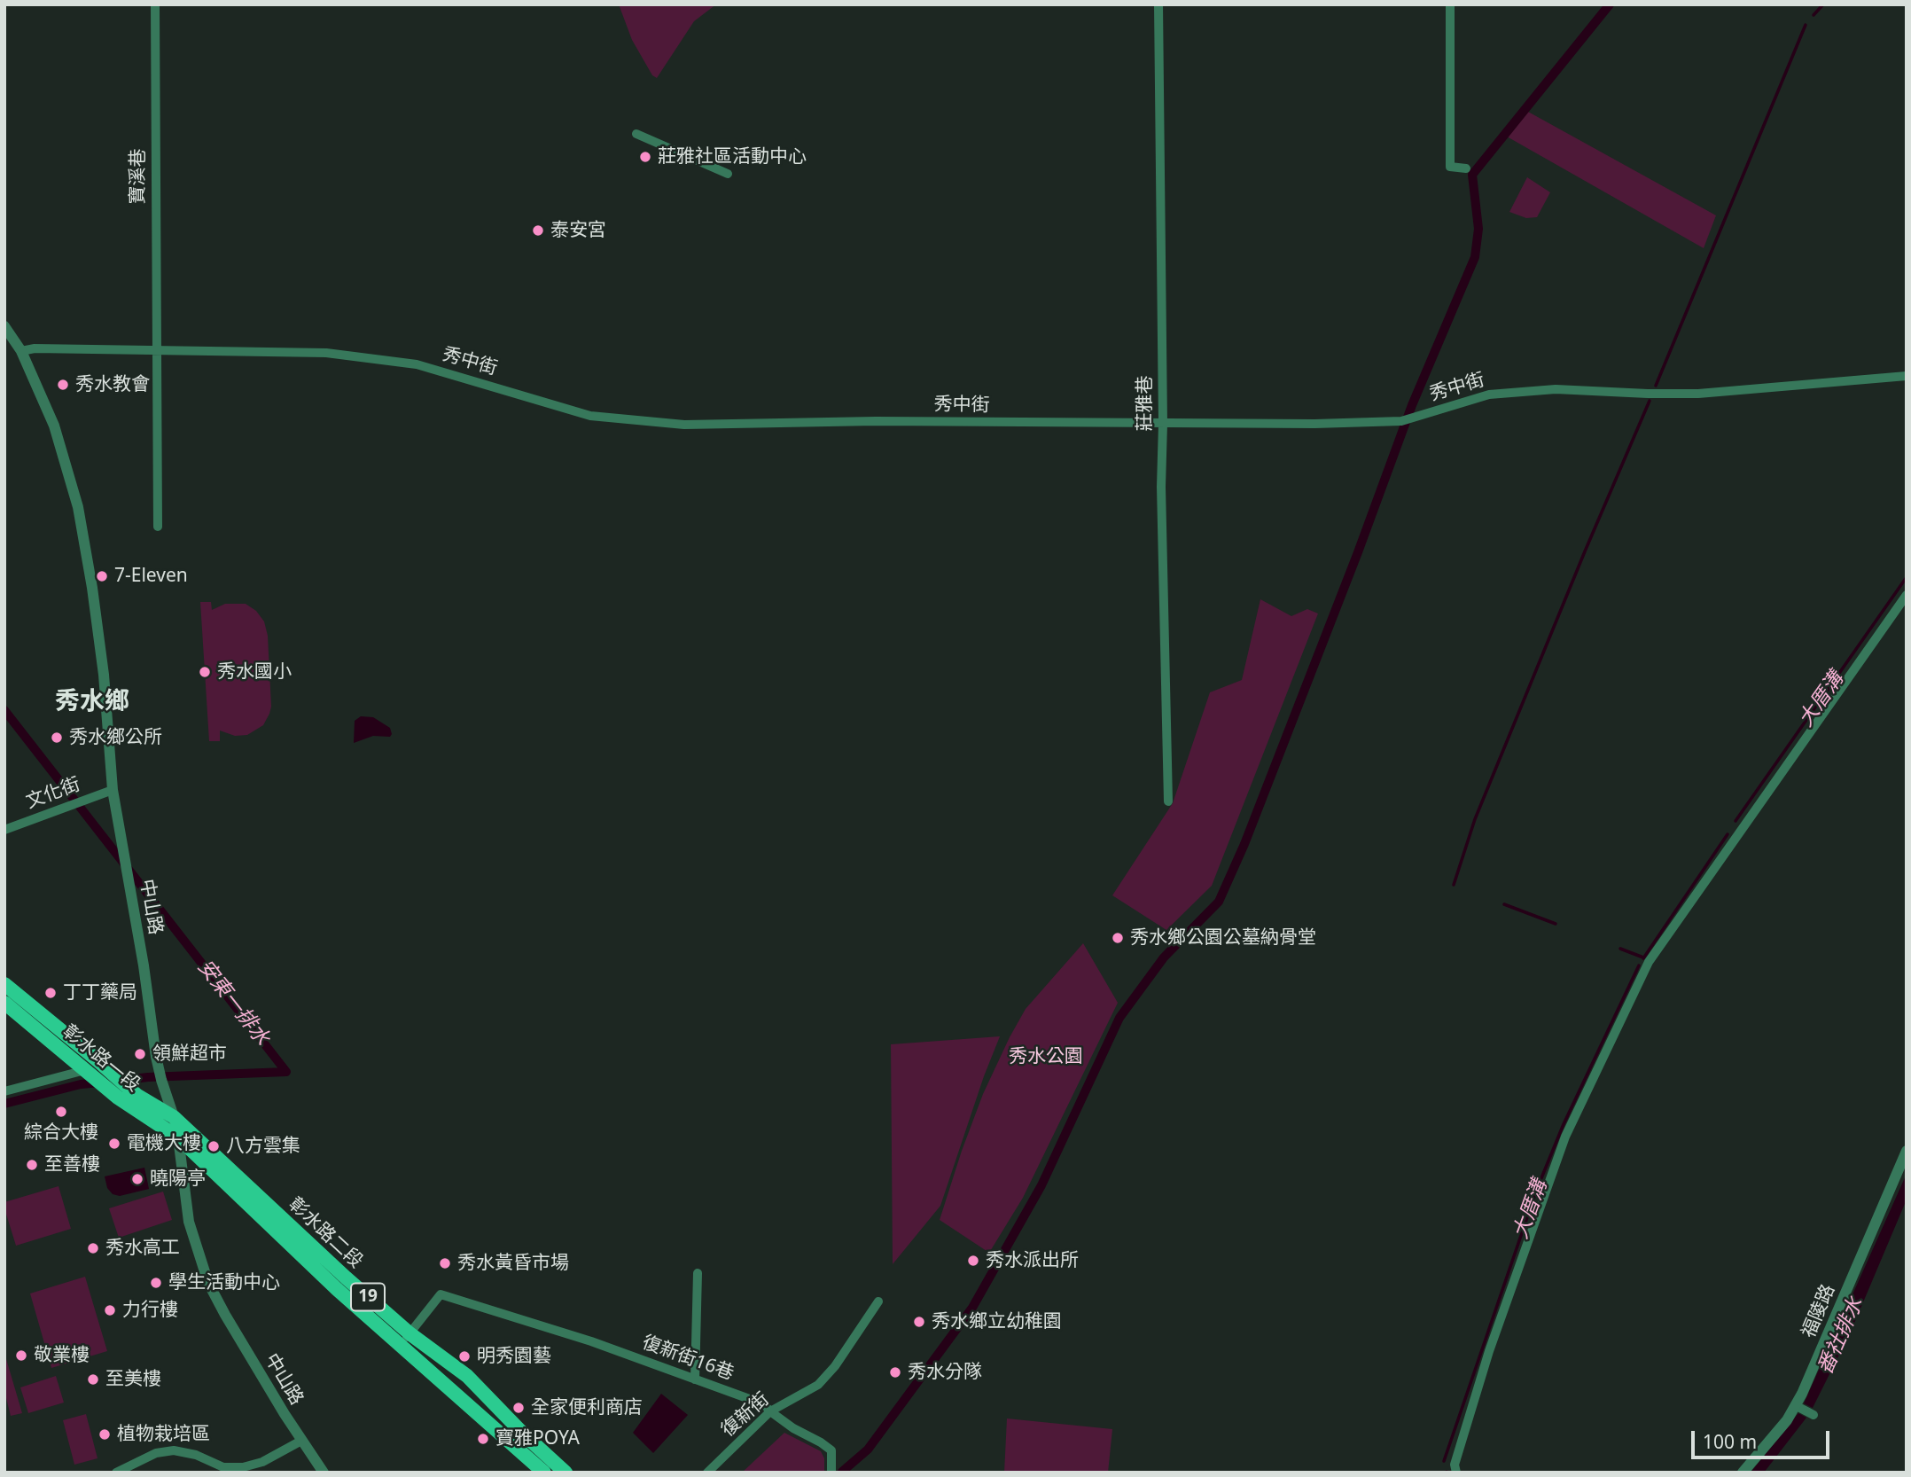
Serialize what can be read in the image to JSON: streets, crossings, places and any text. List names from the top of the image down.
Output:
{
  "streets": {
    "main road": ["彰水路一段", "彰水路二段", "19"],
    "street": [
      "寶溪巷",
      "秀中街",
      "莊雅巷",
      "文化街",
      "中山路",
      "福陵路",
      "復新街16巷",
      "復新街"
    ]
  },
  "crossings": [
    ["寶溪巷", "秀中街"],
    ["秀中街", "莊雅巷"],
    ["秀中街", "中山路"],
    ["文化街", "中山路"],
    ["中山路", "彰水路一段"],
    ["中山路", "彰水路二段"],
    ["彰水路一段", "彰水路二段"],
    ["彰水路二段", "復新街16巷"],
    ["復新街16巷", "復新街"]
  ],
  "districts": ["秀水鄉"],
  "water": ["大厝溝", "安東一排水", "番社排水"],
  "parks": ["秀水公園"],
  "places": [
    "莊雅社區活動中心",
    "泰安宮",
    "秀水教會",
    "7-Eleven",
    "秀水國小",
    "秀水鄉公所",
    "秀水鄉公園公墓納骨堂",
    "丁丁藥局",
    "領鮮超市",
    "綜合大樓",
    "電機大樓",
    "八方雲集",
    "至善樓",
    "曉陽亭",
    "秀水高工",
    "秀水派出所",
    "秀水黃昏市場",
    "學生活動中心",
    "力行樓",
    "秀水鄉立幼稚園",
    "敬業樓",
    "明秀園藝",
    "秀水分隊",
    "至美樓",
    "全家便利商店",
    "植物栽培區",
    "寶雅POYA"
  ],
  "scale_bar": "100 m"
}
